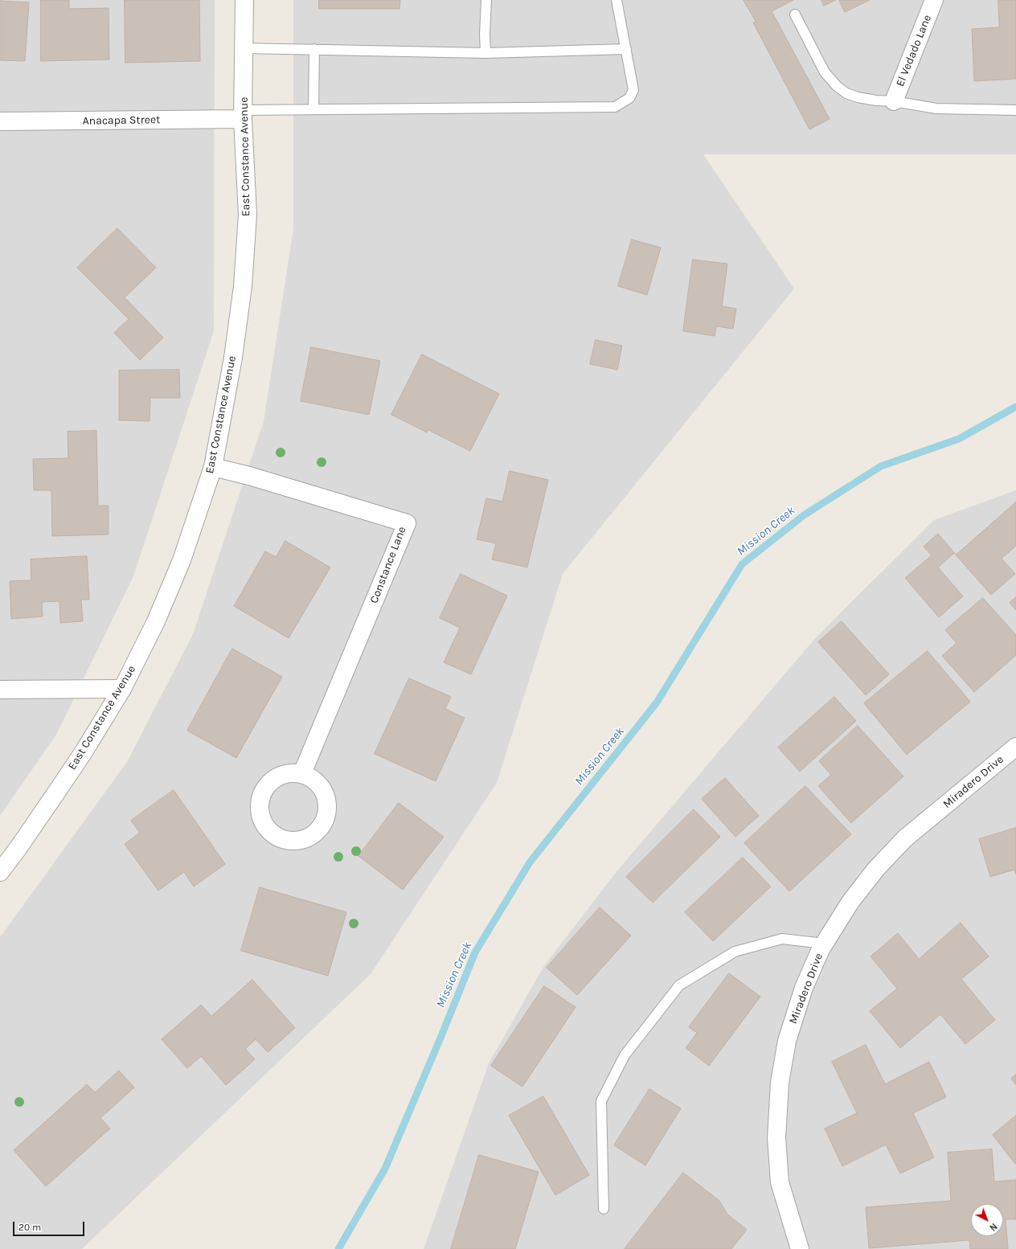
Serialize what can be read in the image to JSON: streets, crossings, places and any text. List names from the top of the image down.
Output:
{
  "streets": {
    "street": [
      "El Vedado Lane",
      "Anacapa Street",
      "East Constance Avenue",
      "Constance Lane",
      "Miradero Drive"
    ]
  },
  "crossings": [
    ["Anacapa Street", "East Constance Avenue"],
    ["East Constance Avenue", "Constance Lane"]
  ],
  "water": ["Mission Creek"],
  "scale_bar": "20 m",
  "north": "bottom right"
}
